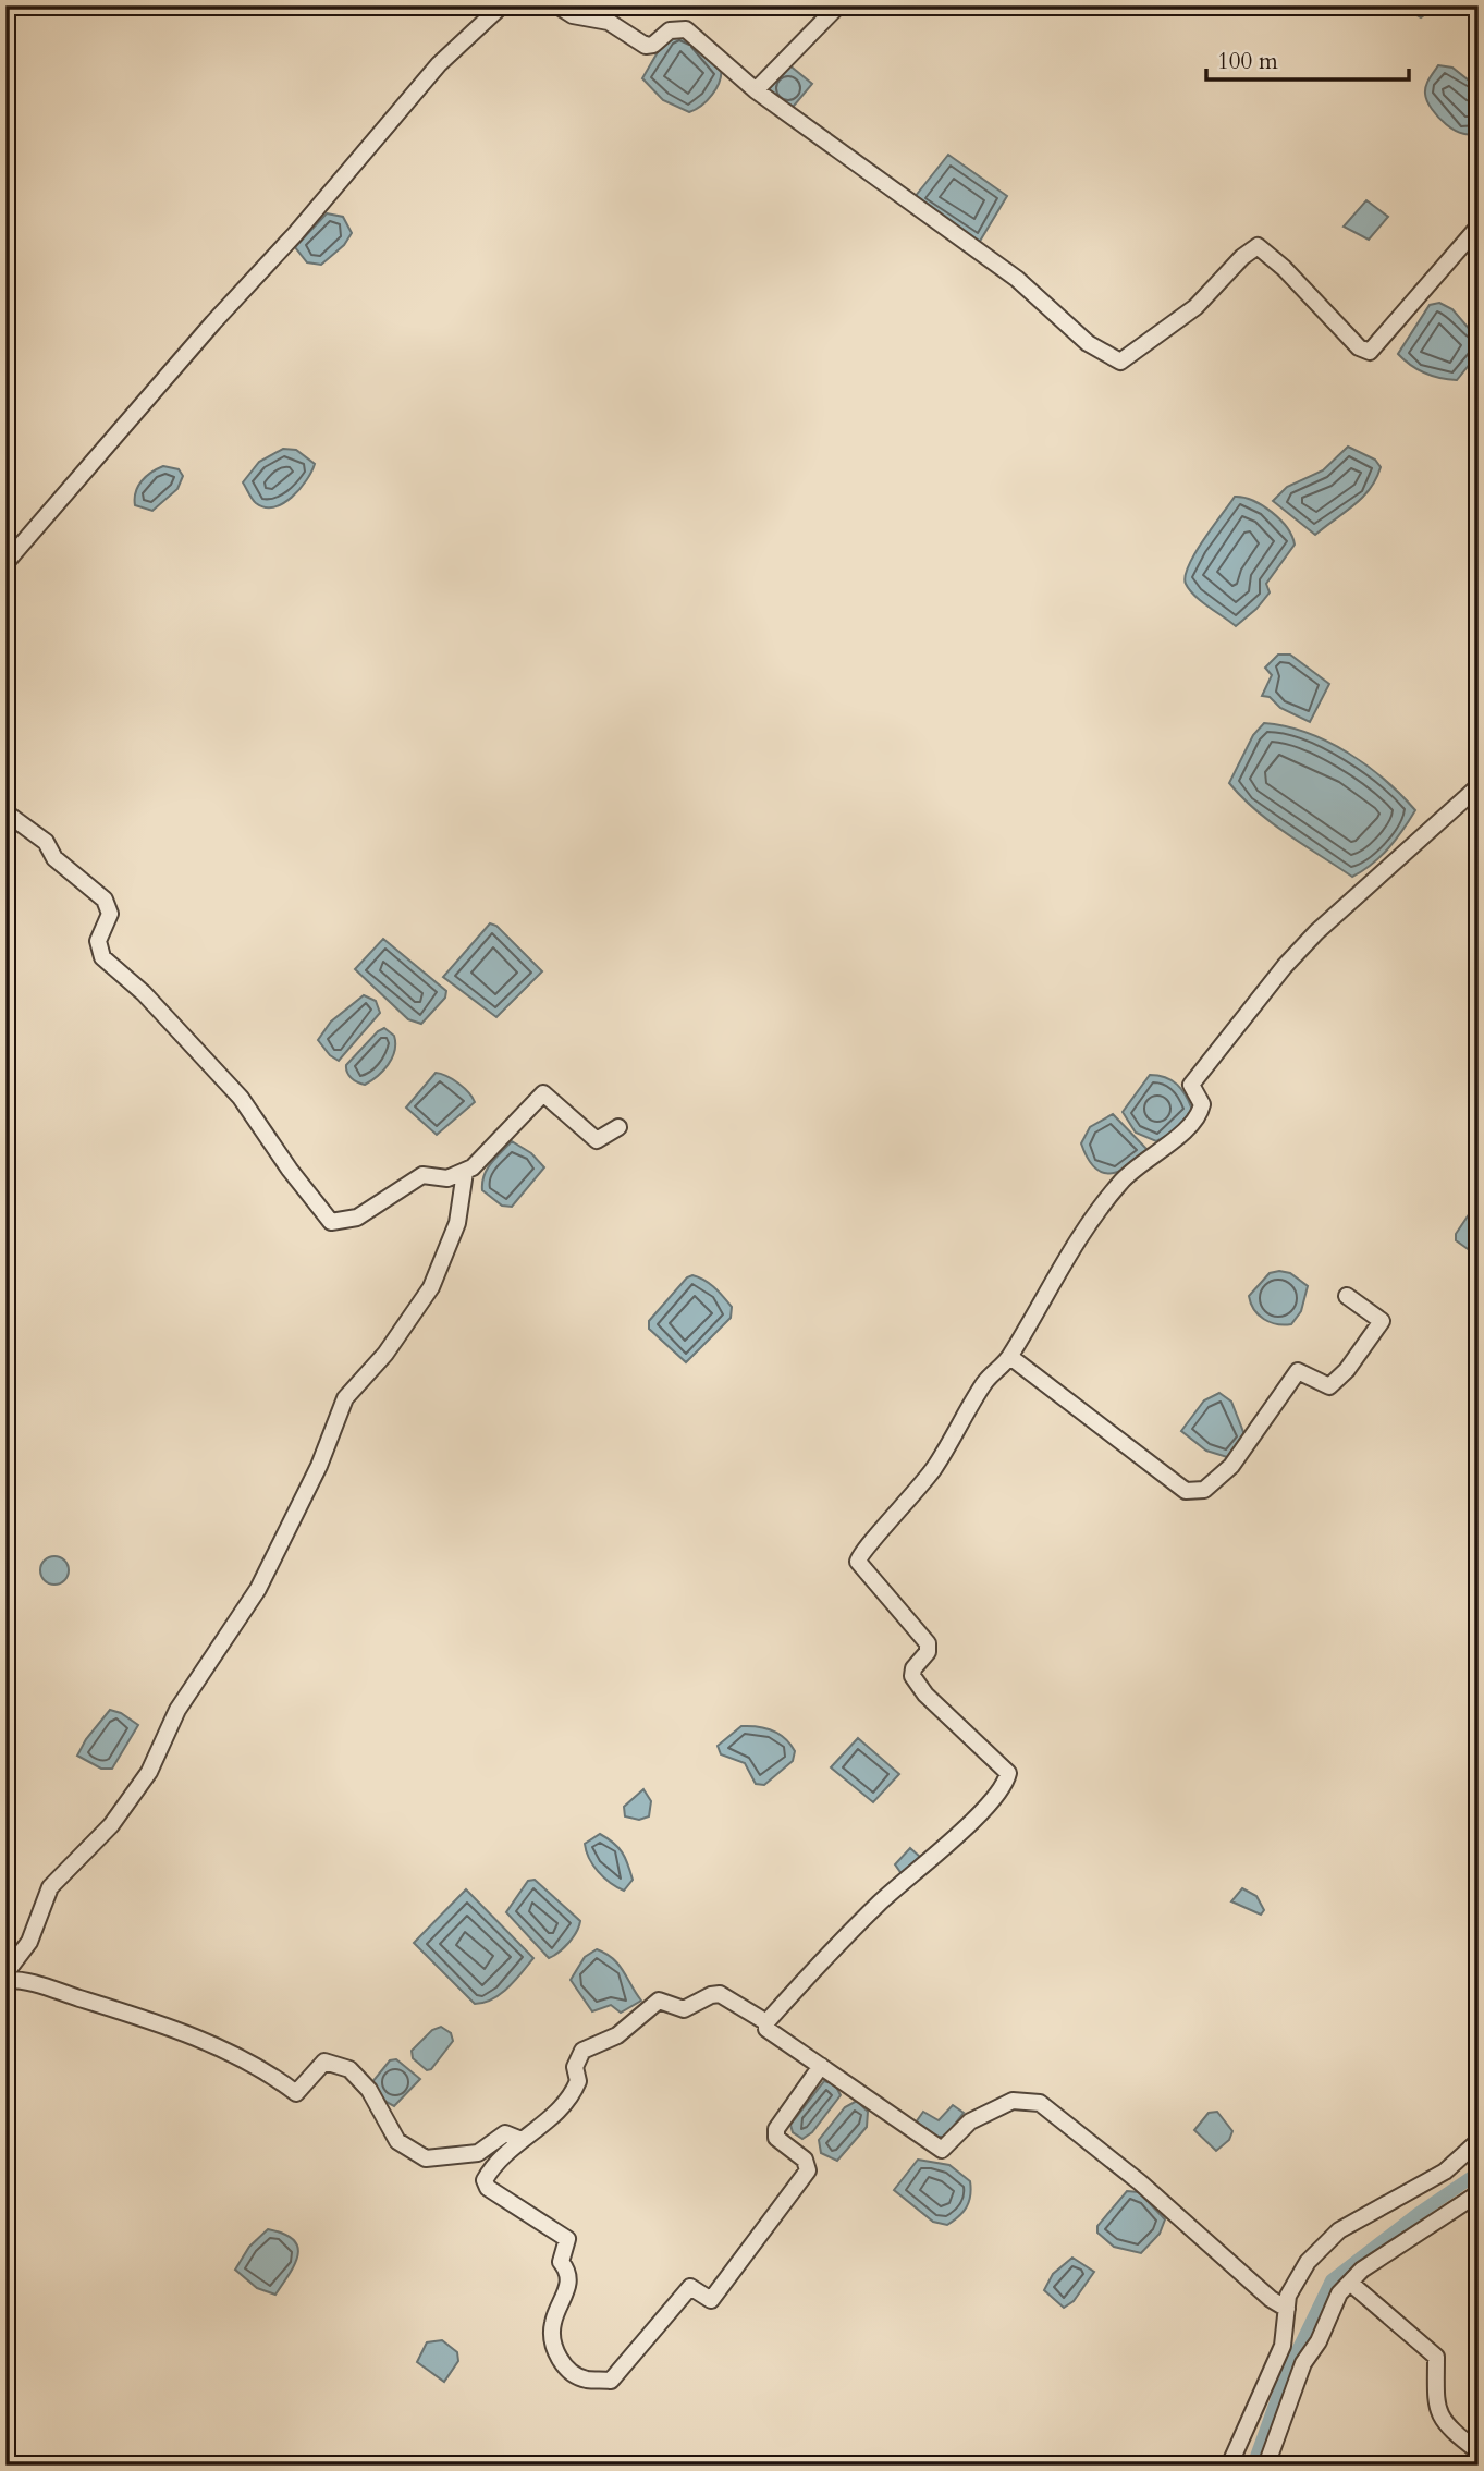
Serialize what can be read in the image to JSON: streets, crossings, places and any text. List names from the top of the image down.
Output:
{
  "scale_bar": "100 m"
}
